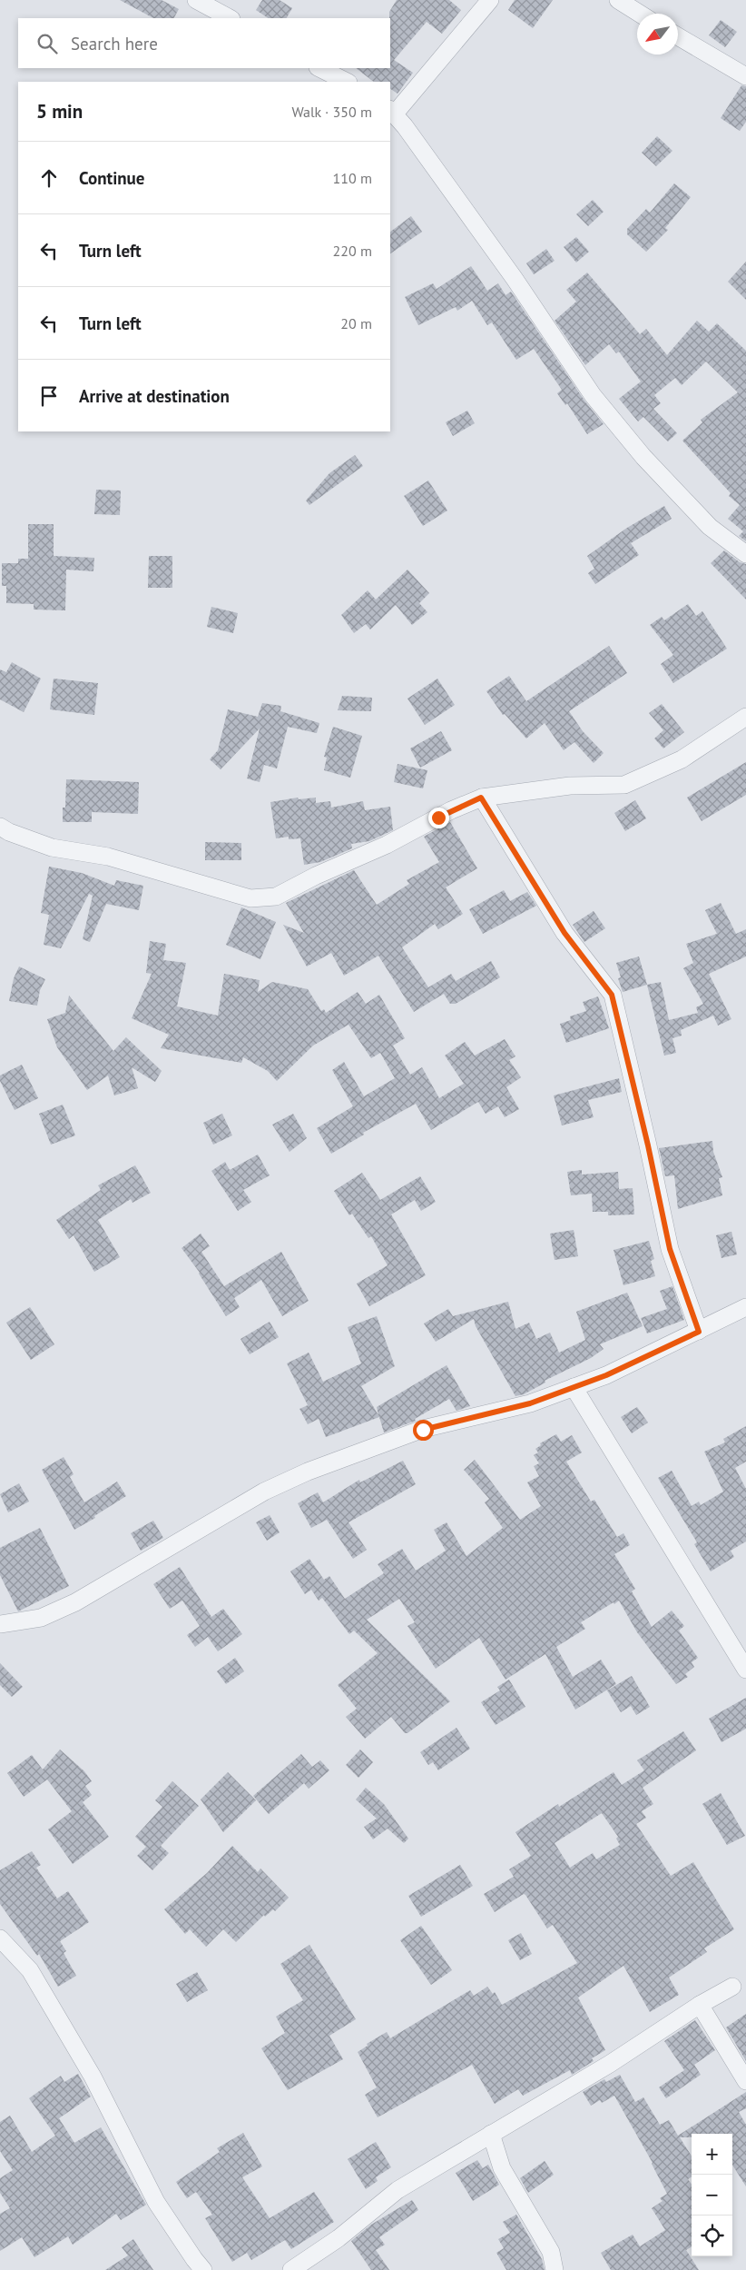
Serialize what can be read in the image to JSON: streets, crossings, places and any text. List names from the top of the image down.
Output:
{
  "north": "bottom left",
  "page": {
    "search": "Search here",
    "heading": ["5 min", "Walk · 350 m"],
    "list": [
      ["Continue", "110 m"],
      ["Turn left", "220 m"],
      ["Turn left", "20 m"],
      "Arrive at destination"
    ],
    "map_buttons": ["+", "−"]
  }
}
